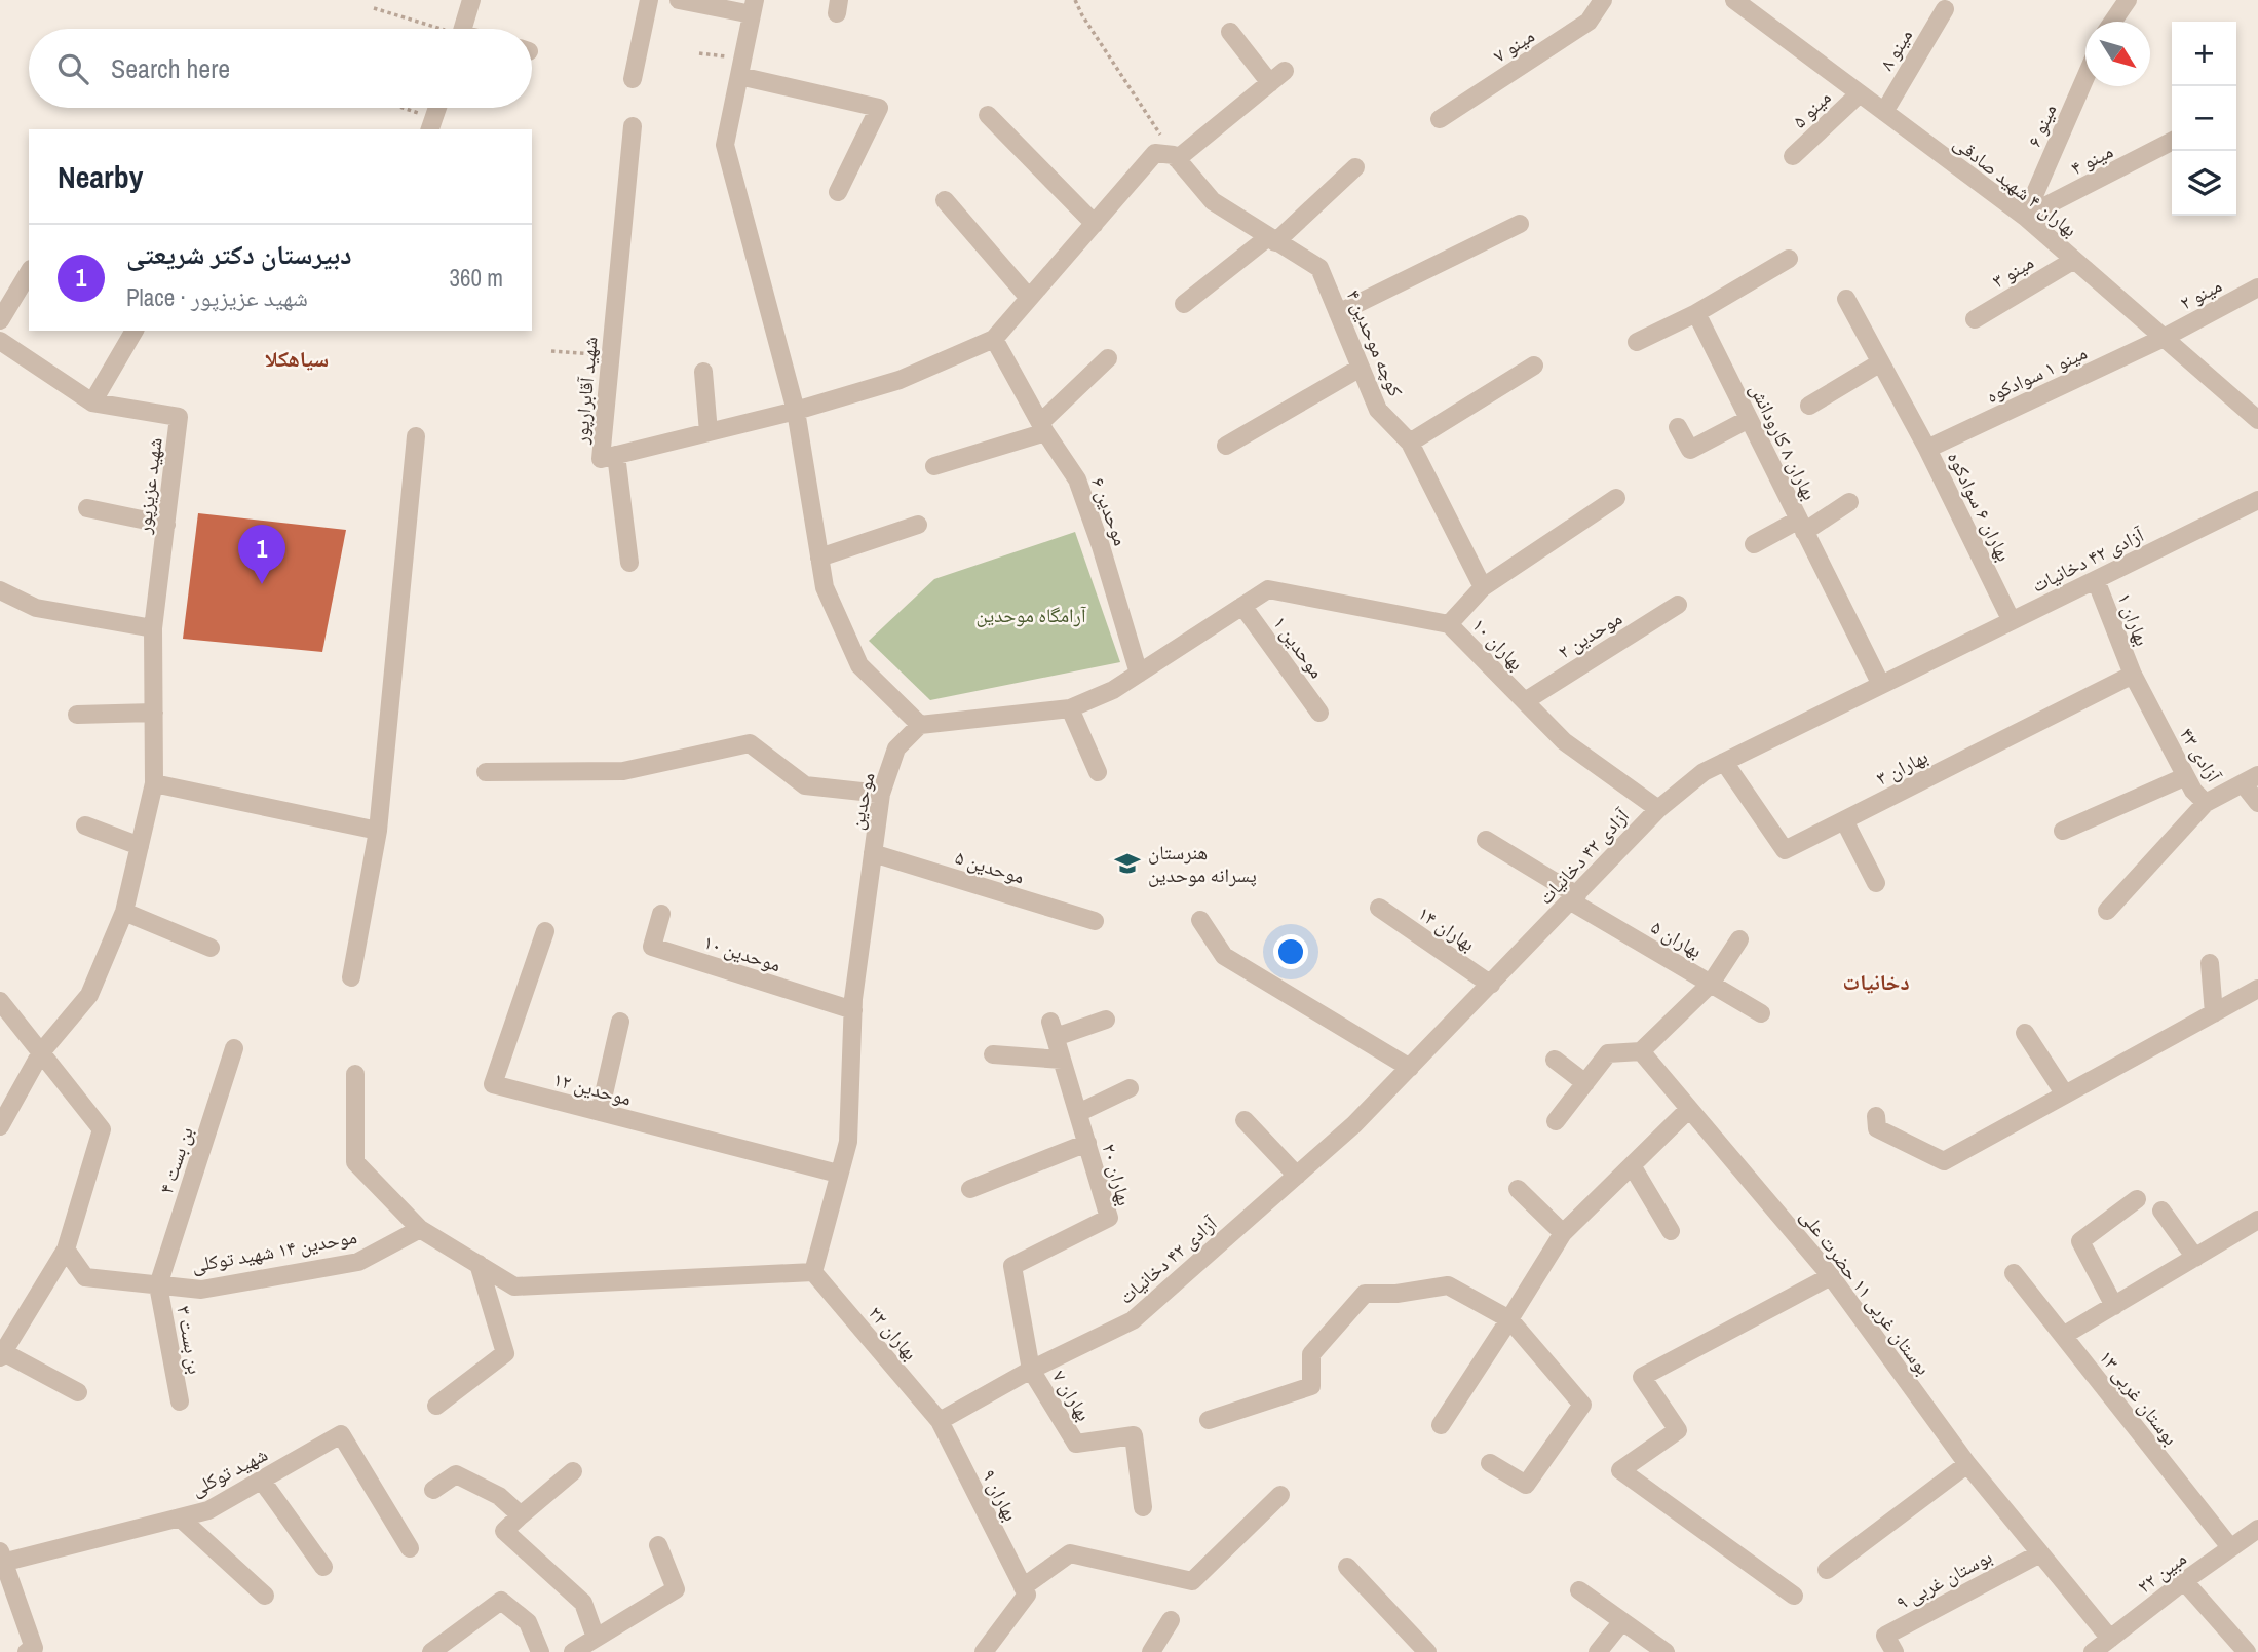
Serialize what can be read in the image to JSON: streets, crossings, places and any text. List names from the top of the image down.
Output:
{
  "streets": {
    "street": [
      "مینو ۷",
      "مینو ۸",
      "مینو ۵",
      "مینو ۶",
      "مینو ۴",
      "بهاران ۴ شهید صادقی",
      "مینو ۳",
      "مینو ۲",
      "کوچه موحدین ۴",
      "مینو ۱ سوادکوه",
      "شهید آقابرارپور",
      "بهاران ۸ کارودانش",
      "شهید عزیزپور",
      "بهاران ۶ سوادکوه",
      "موحدین ۶",
      "آزادی ۴۲ دخانیات",
      "بهاران ۱",
      "موحدین ۲",
      "بهاران ۱۰",
      "موحدین ۱",
      "آزادی ۴۳",
      "بهاران ۳",
      "موحدین",
      "موحدین ۵",
      "بهاران ۱۴",
      "بهاران ۵",
      "موحدین ۱۰",
      "موحدین ۱۲",
      "بن بست ۴",
      "بهاران ۲۰",
      "موحدین ۱۴ شهید توکلی",
      "بوستان غربی ۱۱ حضرت علی",
      "بهاران ۲۲",
      "بن بست ۳",
      "بهاران ۷",
      "بوستان غربی ۱۳",
      "شهید توکلی",
      "بهاران ۹",
      "مبین ۲۲",
      "بوستان غربی ۹"
    ]
  },
  "crossings": [
    ["مینو ۸", "بهاران ۴ شهید صادقی"],
    ["مینو ۵", "بهاران ۴ شهید صادقی"],
    ["مینو ۶", "مینو ۴"],
    ["مینو ۶", "بهاران ۴ شهید صادقی"],
    ["مینو ۴", "بهاران ۴ شهید صادقی"],
    ["بهاران ۴ شهید صادقی", "مینو ۳"],
    ["بهاران ۴ شهید صادقی", "مینو ۲"],
    ["بهاران ۴ شهید صادقی", "مینو ۱ سوادکوه"],
    ["مینو ۲", "مینو ۱ سوادکوه"],
    ["مینو ۱ سوادکوه", "بهاران ۶ سوادکوه"],
    ["شهید آقابرارپور", "موحدین ۶"],
    ["بهاران ۸ کارودانش", "آزادی ۴۲ دخانیات"],
    ["بهاران ۶ سوادکوه", "آزادی ۴۲ دخانیات"],
    ["آزادی ۴۲ دخانیات", "بهاران ۱"],
    ["آزادی ۴۲ دخانیات", "بهاران ۱۰"],
    ["آزادی ۴۲ دخانیات", "بهاران ۳"],
    ["آزادی ۴۲ دخانیات", "بهاران ۱۴"],
    ["آزادی ۴۲ دخانیات", "بهاران ۵"],
    ["آزادی ۴۲ دخانیات", "بهاران ۲۰"],
    ["آزادی ۴۲ دخانیات", "بهاران ۲۲"],
    ["آزادی ۴۲ دخانیات", "بهاران ۷"],
    ["آزادی ۴۲ دخانیات", "بهاران ۹"],
    ["بهاران ۱", "آزادی ۴۳"],
    ["بهاران ۱", "بهاران ۳"],
    ["موحدین ۲", "بهاران ۱۰"],
    ["بهاران ۱۰", "موحدین ۱"],
    ["آزادی ۴۳", "بهاران ۳"],
    ["موحدین", "موحدین ۵"],
    ["موحدین", "موحدین ۱۰"],
    ["موحدین", "موحدین ۱۲"],
    ["موحدین", "بهاران ۲۲"],
    ["بن بست ۴", "موحدین ۱۴ شهید توکلی"],
    ["بن بست ۴", "بن بست ۳"],
    ["بهاران ۲۰", "بهاران ۷"],
    ["موحدین ۱۴ شهید توکلی", "بن بست ۳"],
    ["بوستان غربی ۱۱ حضرت علی", "مبین ۲۲"],
    ["بوستان غربی ۱۱ حضرت علی", "بوستان غربی ۹"],
    ["بهاران ۲۲", "بهاران ۹"],
    ["بوستان غربی ۱۳", "مبین ۲۲"]
  ],
  "districts": ["سیاهکلا", "دخانیات"],
  "parks": ["آرامگاه موحدین"],
  "places": {
    "school or university": ["هنرستان پسرانه موحدین"]
  },
  "north": "bottom right",
  "page": {
    "map_buttons": ["+", "−"],
    "search": "Search here",
    "heading": "Nearby",
    "list": [
      {
        "mark": "1",
        "name": "دبیرستان دکتر شریعتی",
        "note": "Place · شهید عزیزپور",
        "value": "360 m"
      }
    ],
    "pins": "1"
  }
}
